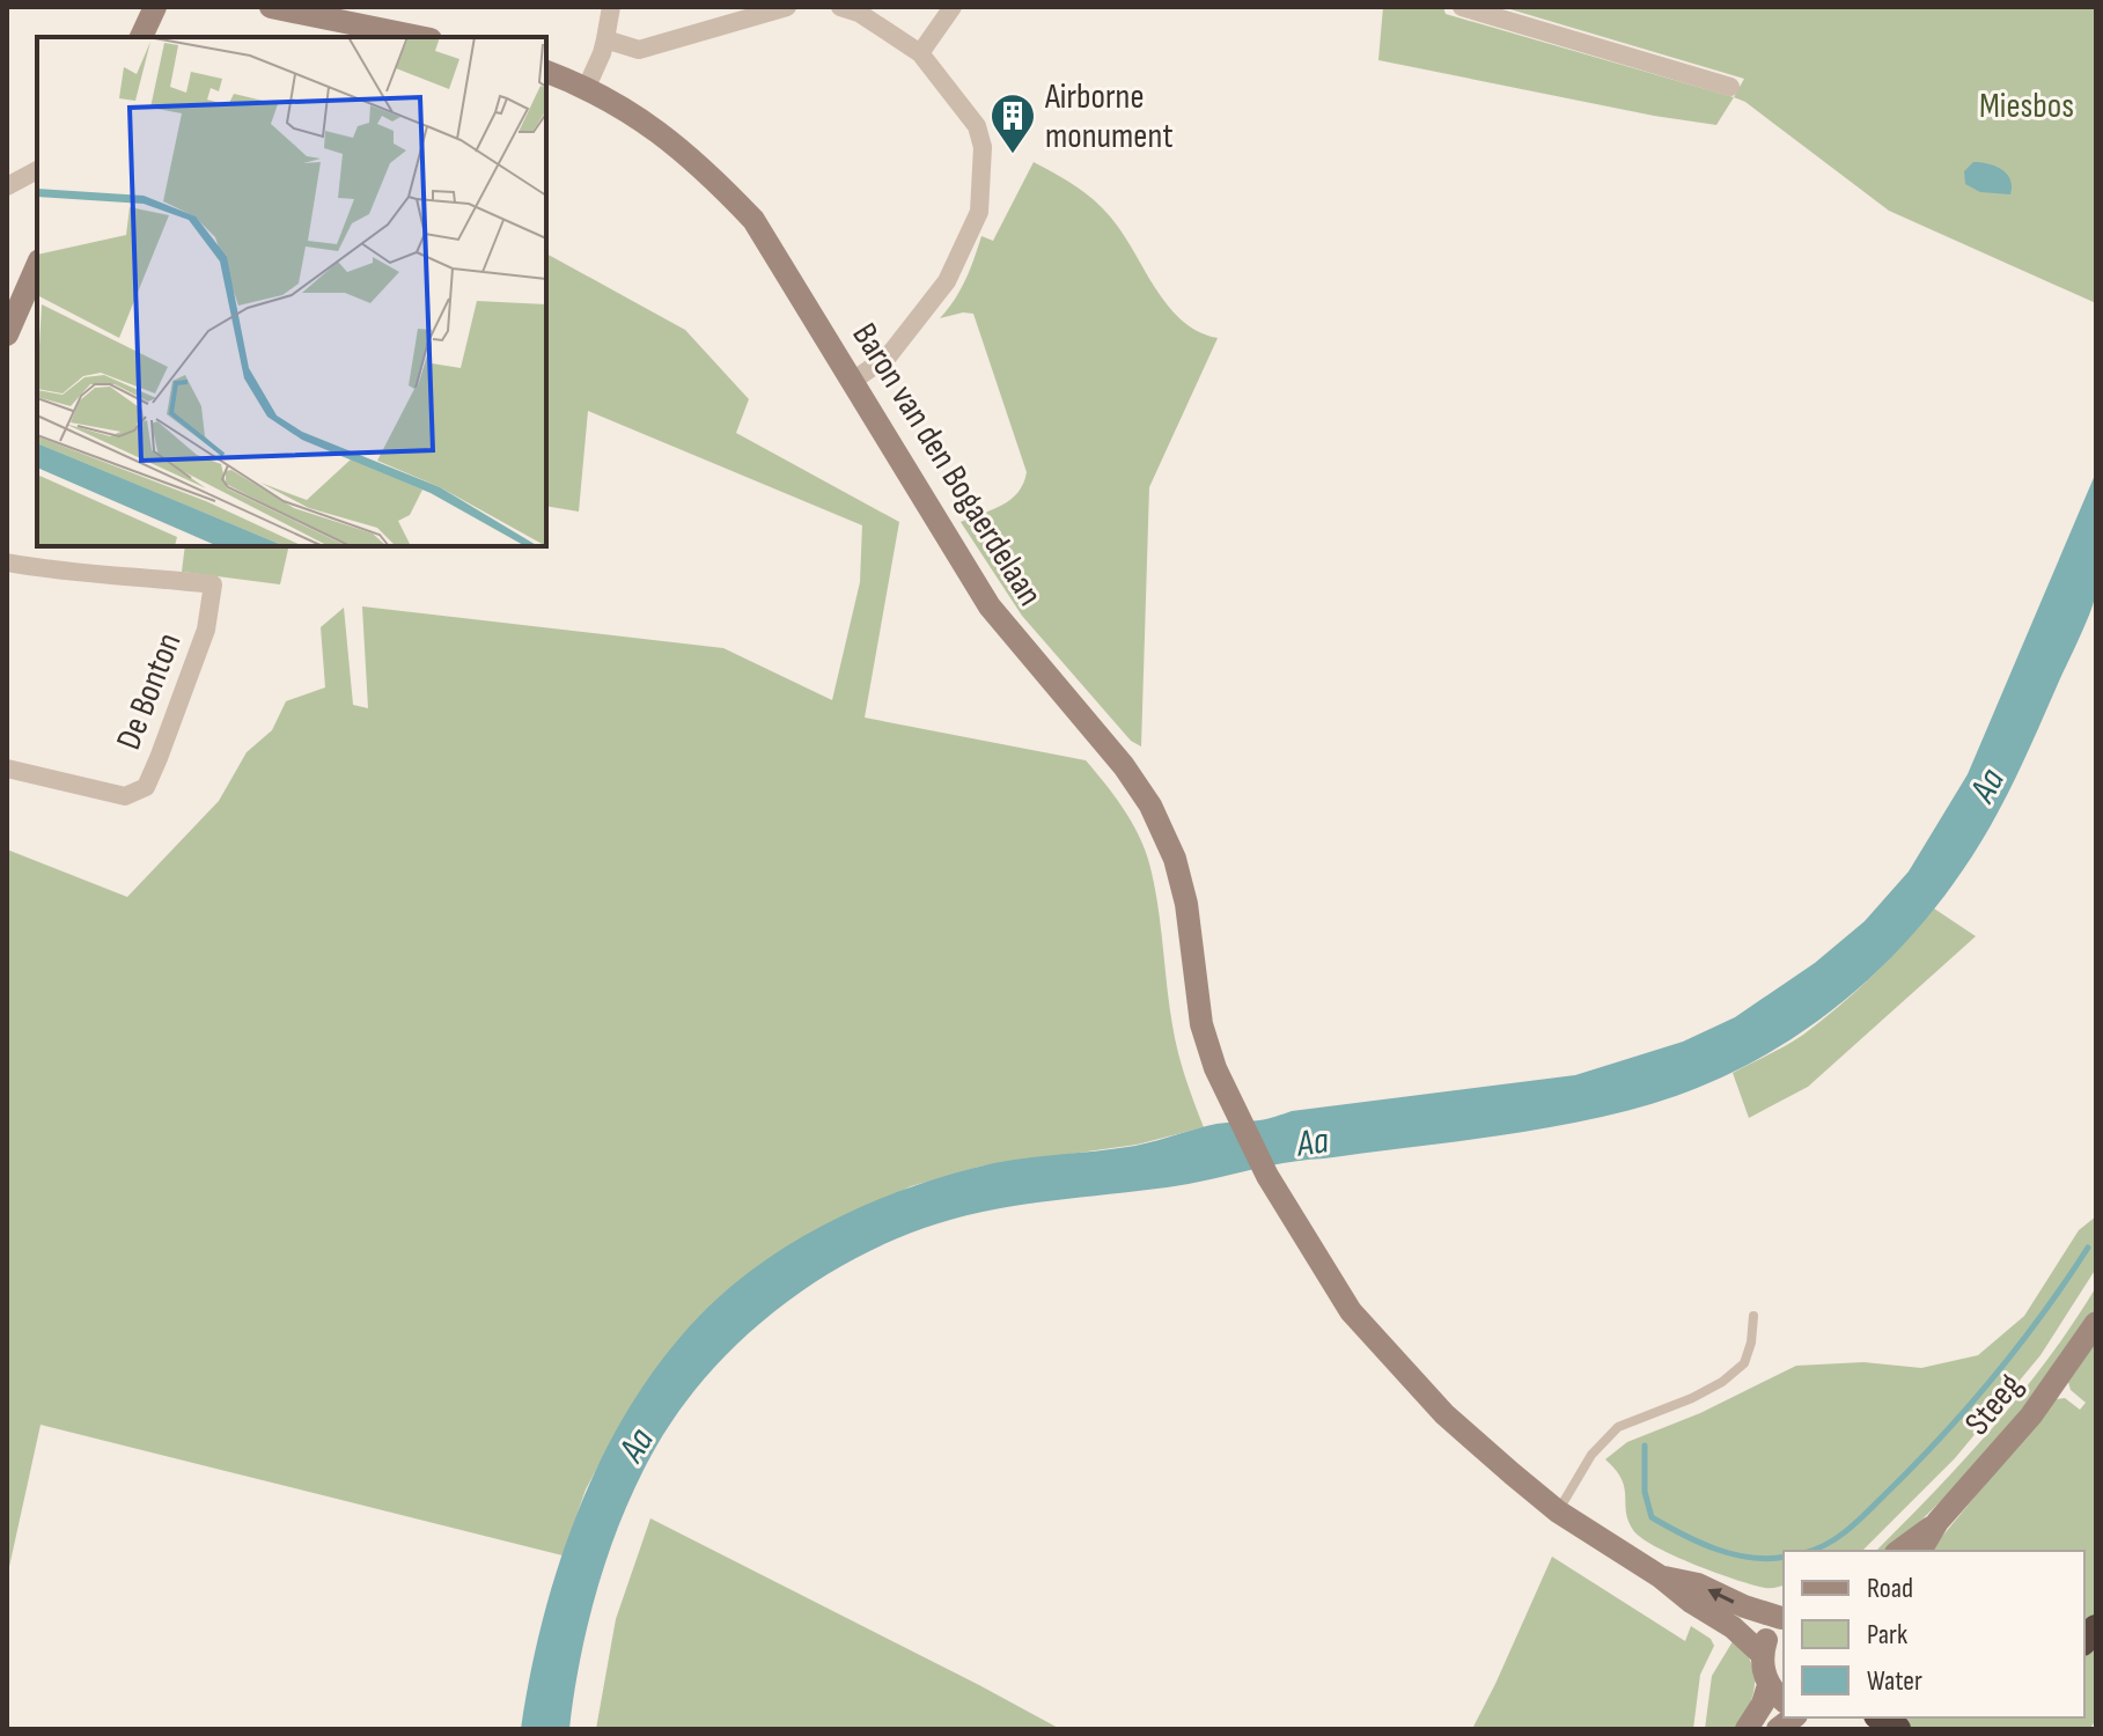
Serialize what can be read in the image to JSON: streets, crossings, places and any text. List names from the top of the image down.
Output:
{
  "streets": {
    "main road": ["Baron van den Bogaerdelaan", "Steeg"],
    "street": ["De Bonton"]
  },
  "water": ["Aa"],
  "parks": ["Miesbos"],
  "places": {
    "building": ["Airborne monument"]
  },
  "legend": ["Road", "Park", "Water"]
}
